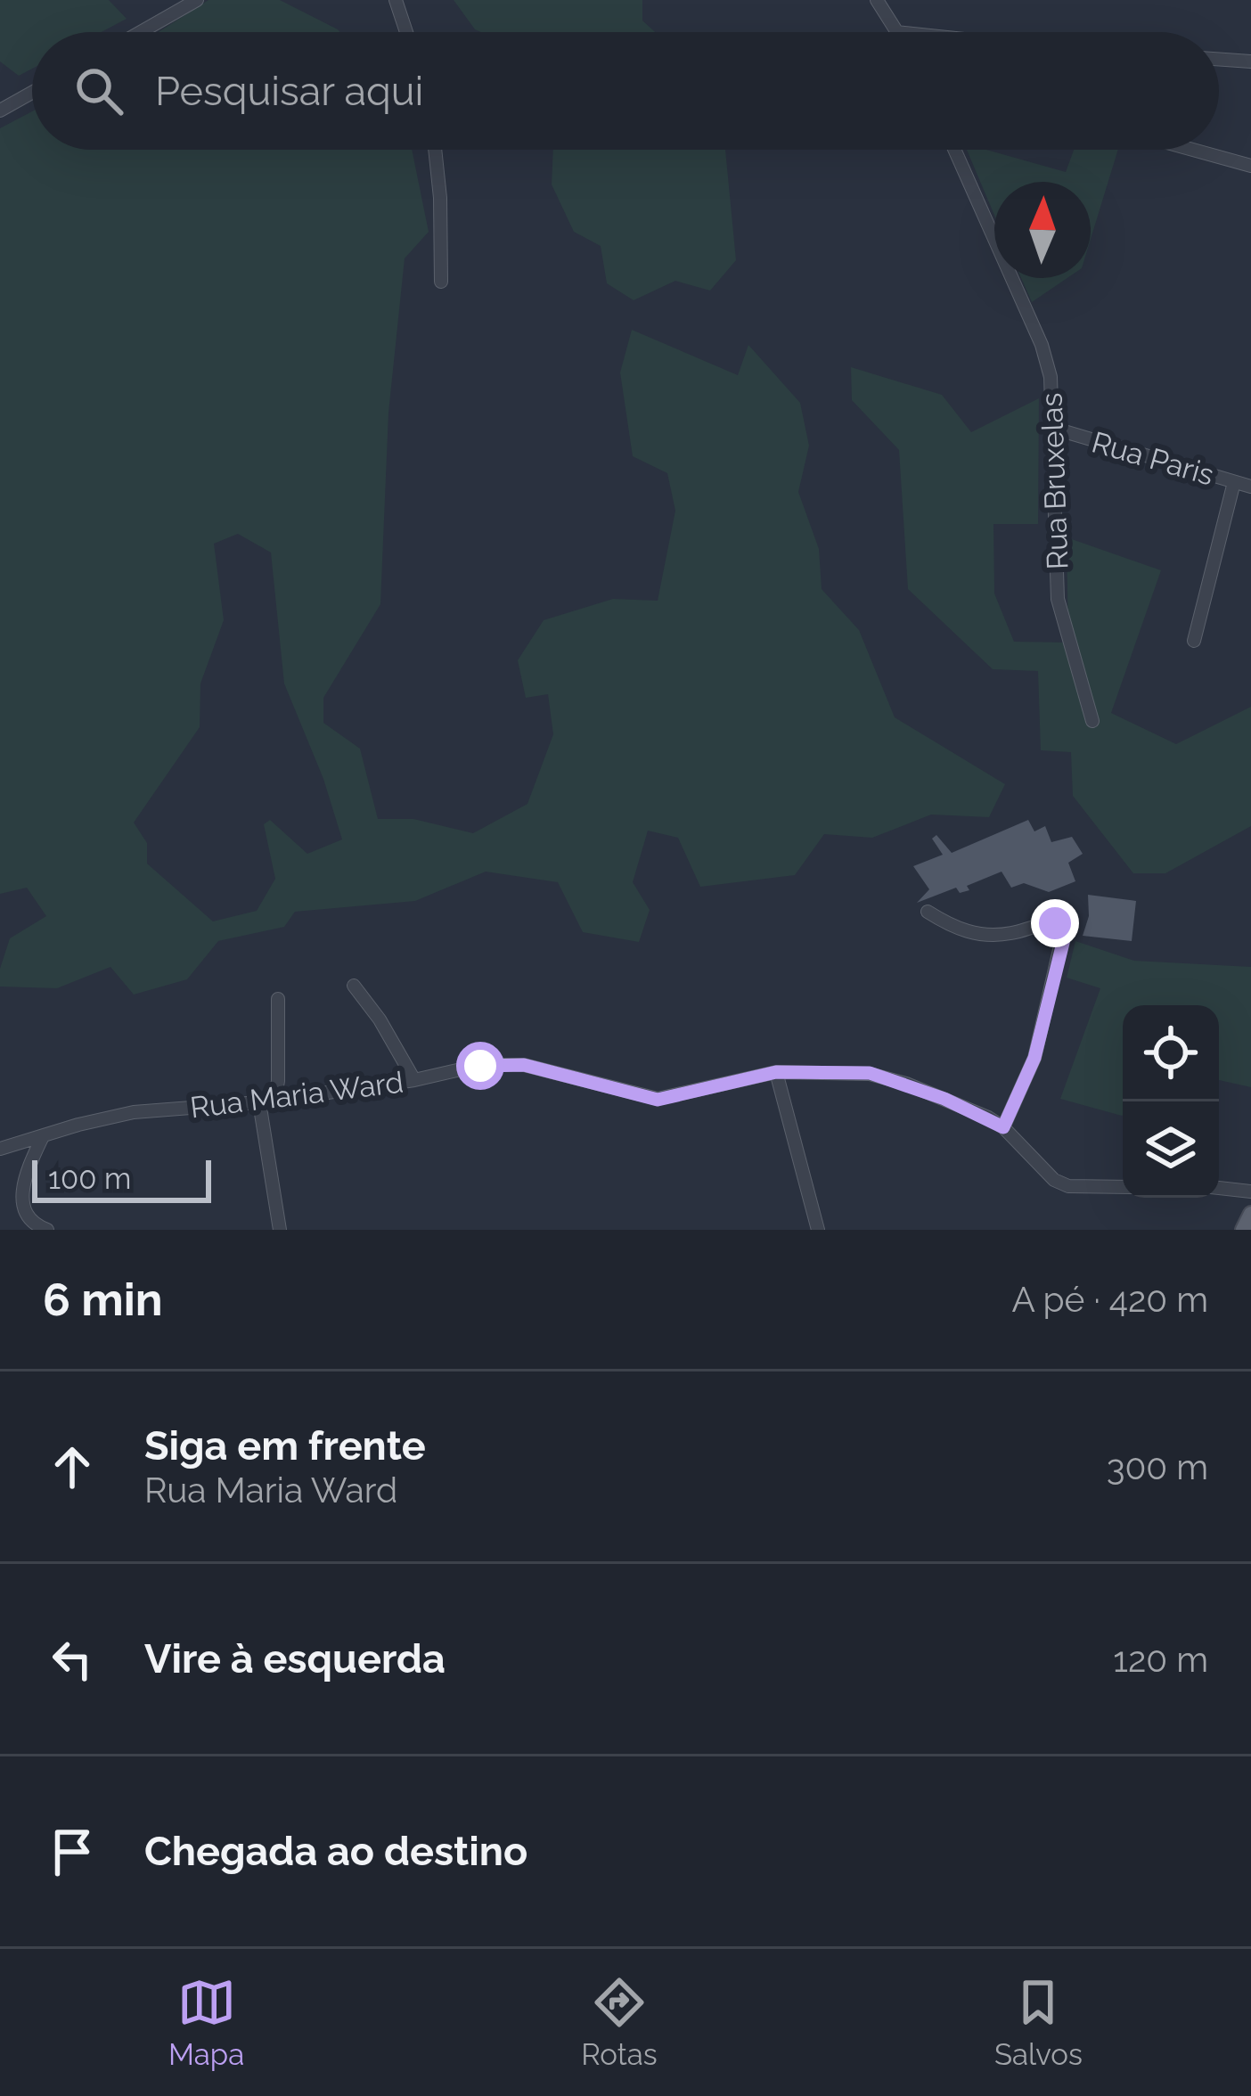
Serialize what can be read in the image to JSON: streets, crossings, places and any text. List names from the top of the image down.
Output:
{
  "streets": {
    "street": ["Rua Paris", "Rua Bruxelas", "Rua Maria Ward"]
  },
  "crossings": [
    ["Rua Paris", "Rua Bruxelas"]
  ],
  "scale_bar": "100 m",
  "north": "top",
  "page": {
    "search": "Pesquisar aqui",
    "scale": "100 m",
    "heading": ["6 min", "A pé · 420 m"],
    "list": [
      ["Siga em frente", "Rua Maria Ward", "300 m"],
      ["Vire à esquerda", "120 m"],
      "Chegada ao destino"
    ],
    "nav": ["Mapa", "Rotas", "Salvos"]
  }
}
